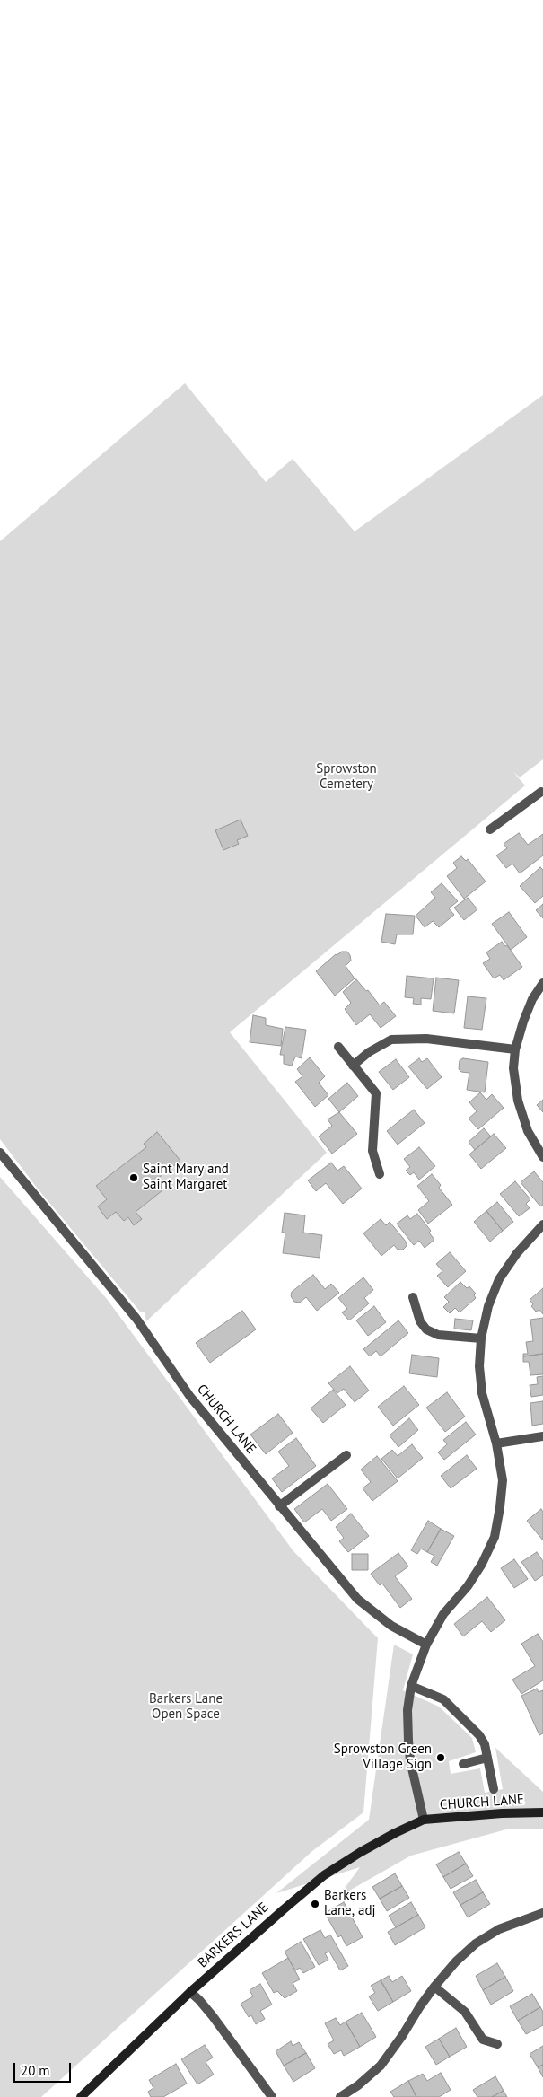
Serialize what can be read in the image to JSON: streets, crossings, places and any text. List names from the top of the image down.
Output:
{
  "streets": {
    "street": ["CHURCH LANE", "BARKERS LANE"]
  },
  "crossings": [
    ["CHURCH LANE", "BARKERS LANE"]
  ],
  "parks": ["Sprowston Cemetery", "Barkers Lane Open Space"],
  "places": ["Saint Mary and Saint Margaret", "Sprowston Green Village Sign", "Barkers Lane, adj"],
  "scale_bar": "20 m"
}
